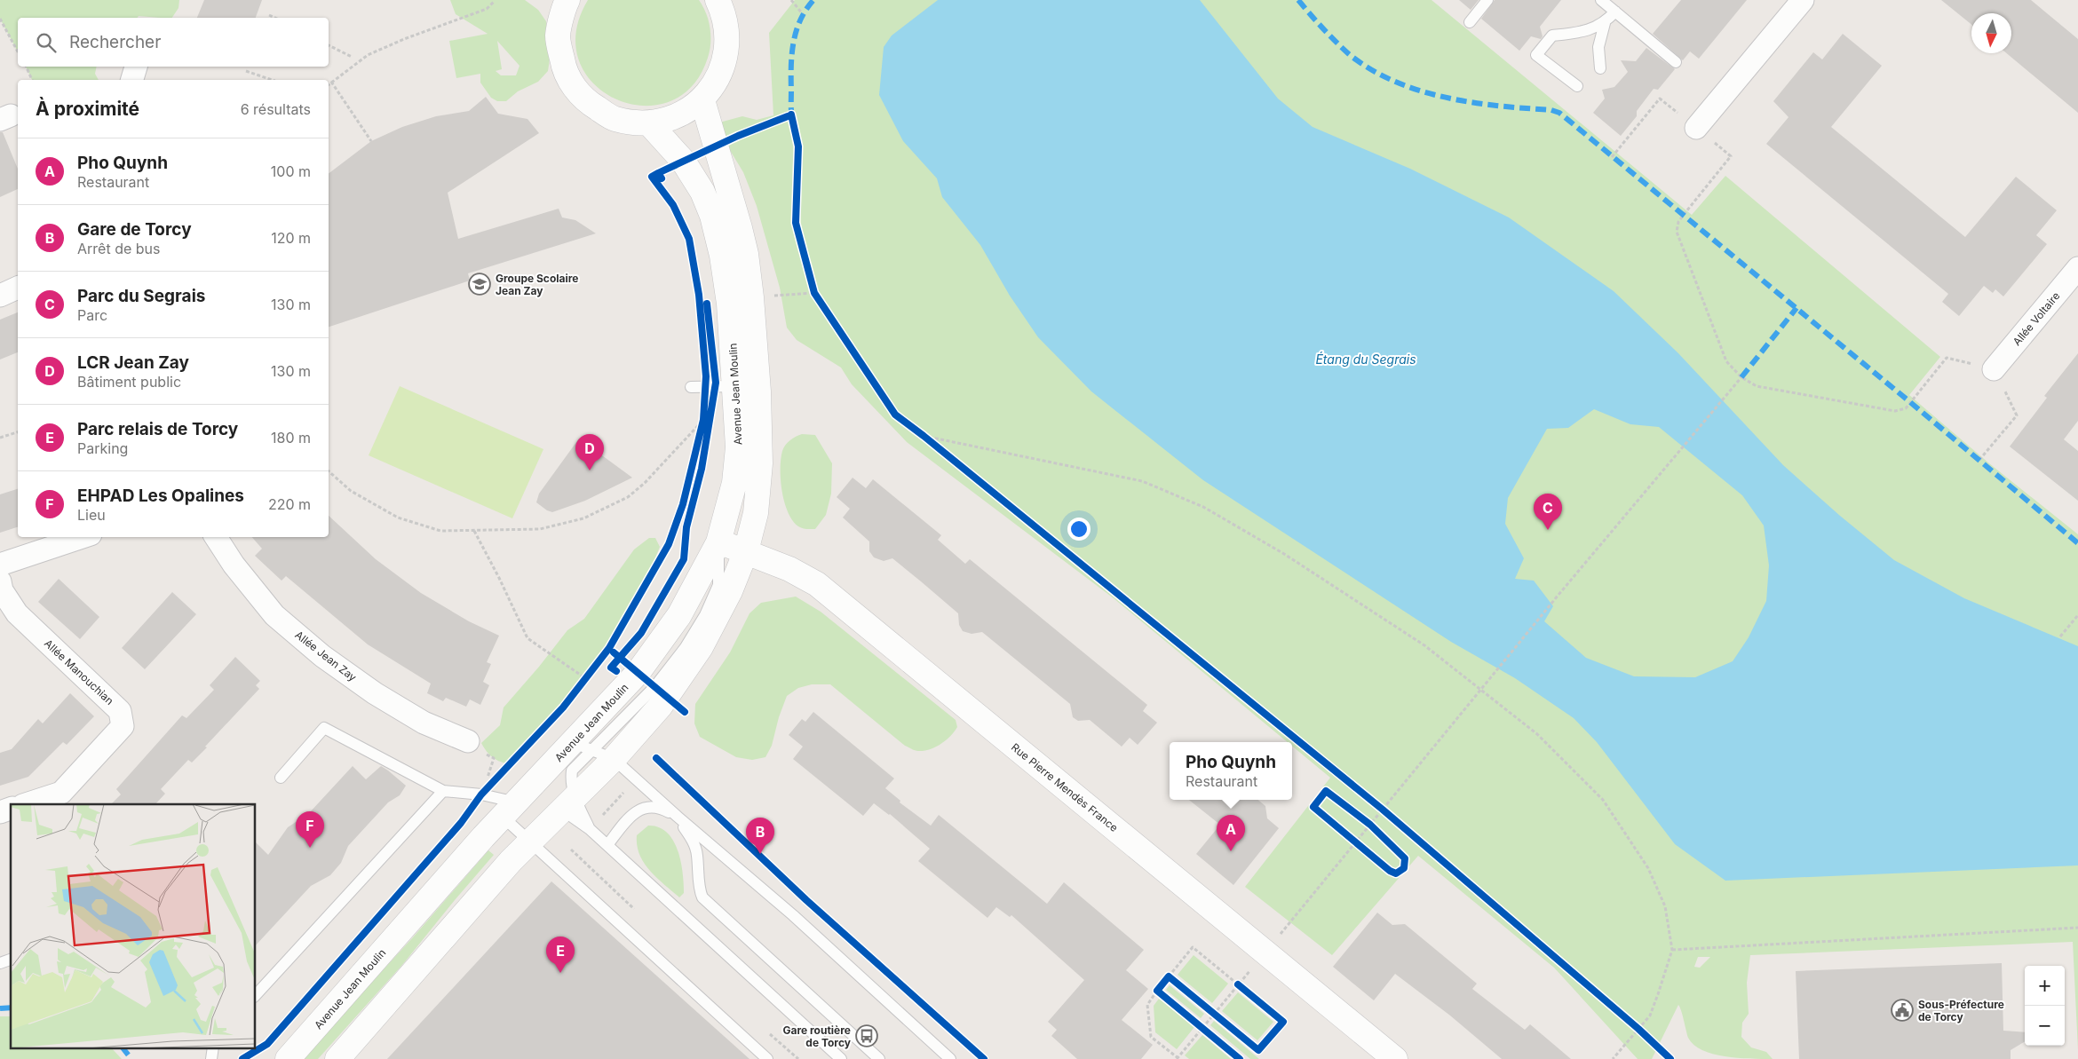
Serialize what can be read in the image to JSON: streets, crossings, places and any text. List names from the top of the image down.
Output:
{
  "streets": {
    "street": [
      "Allée Voltaire",
      "Avenue Jean Moulin",
      "Allée Jean Zay",
      "Allée Manouchian",
      "Rue Pierre Mendès France"
    ]
  },
  "crossings": [
    ["Avenue Jean Moulin", "Rue Pierre Mendès France"]
  ],
  "water": ["Étang du Segrais"],
  "places": {
    "school or university": ["Groupe Scolaire Jean Zay"],
    "public building": ["Sous-Préfecture de Torcy"],
    "bus stop": ["Gare routière de Torcy"]
  },
  "north": "bottom",
  "page": {
    "search": "Rechercher",
    "heading": ["À proximité", "6 résultats"],
    "list": [
      {
        "mark": "A",
        "name": "Pho Quynh",
        "note": "Restaurant",
        "value": "100 m"
      },
      {
        "mark": "B",
        "name": "Gare de Torcy",
        "note": "Arrêt de bus",
        "value": "120 m"
      },
      {
        "mark": "C",
        "name": "Parc du Segrais",
        "note": "Parc",
        "value": "130 m"
      },
      {
        "mark": "D",
        "name": "LCR Jean Zay",
        "note": "Bâtiment public",
        "value": "130 m"
      },
      {
        "mark": "E",
        "name": "Parc relais de Torcy",
        "note": "Parking",
        "value": "180 m"
      },
      {
        "mark": "F",
        "name": "EHPAD Les Opalines",
        "note": "Lieu",
        "value": "220 m"
      }
    ],
    "pins": [
      "D",
      "C",
      "F",
      "A",
      "B",
      "E"
    ],
    "popup": ["Pho Quynh", "Restaurant"],
    "map_buttons": ["+", "−"]
  }
}
